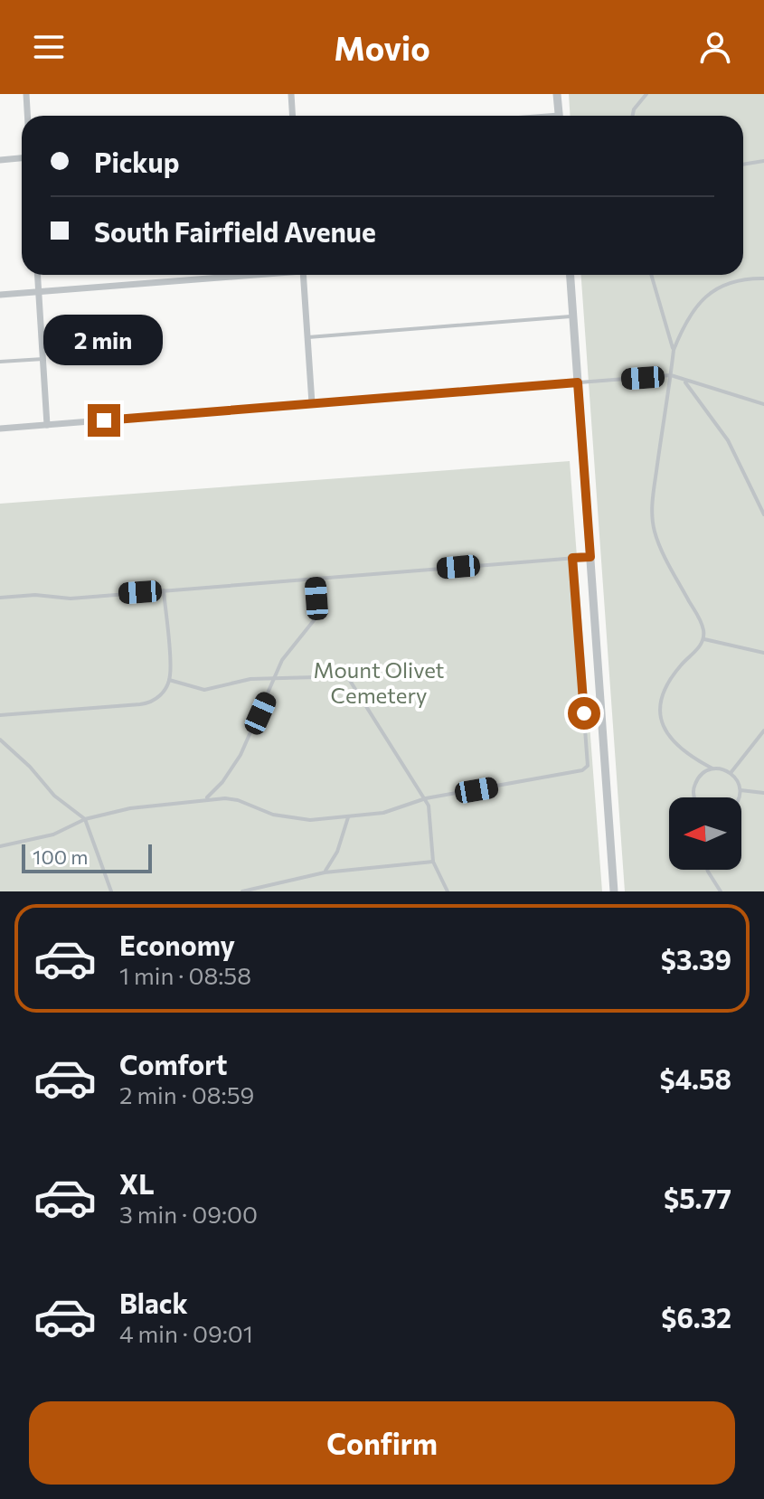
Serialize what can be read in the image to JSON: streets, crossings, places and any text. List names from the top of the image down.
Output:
{
  "parks": ["Mount Olivet Cemetery"],
  "scale_bar": "100 m",
  "north": "left",
  "page": {
    "header": "Movio",
    "banner": ["Pickup", "South Fairfield Avenue"],
    "bubble": "2 min",
    "scale": "100 m",
    "list": [
      {
        "name": "Economy",
        "note": "1 min · 08:58",
        "value": "$3.39"
      },
      {
        "name": "Comfort",
        "note": "2 min · 08:59",
        "value": "$4.58"
      },
      {
        "name": "XL",
        "note": "3 min · 09:00",
        "value": "$5.77"
      },
      {
        "name": "Black",
        "note": "4 min · 09:01",
        "value": "$6.32"
      }
    ],
    "buttons": "Confirm"
  }
}
